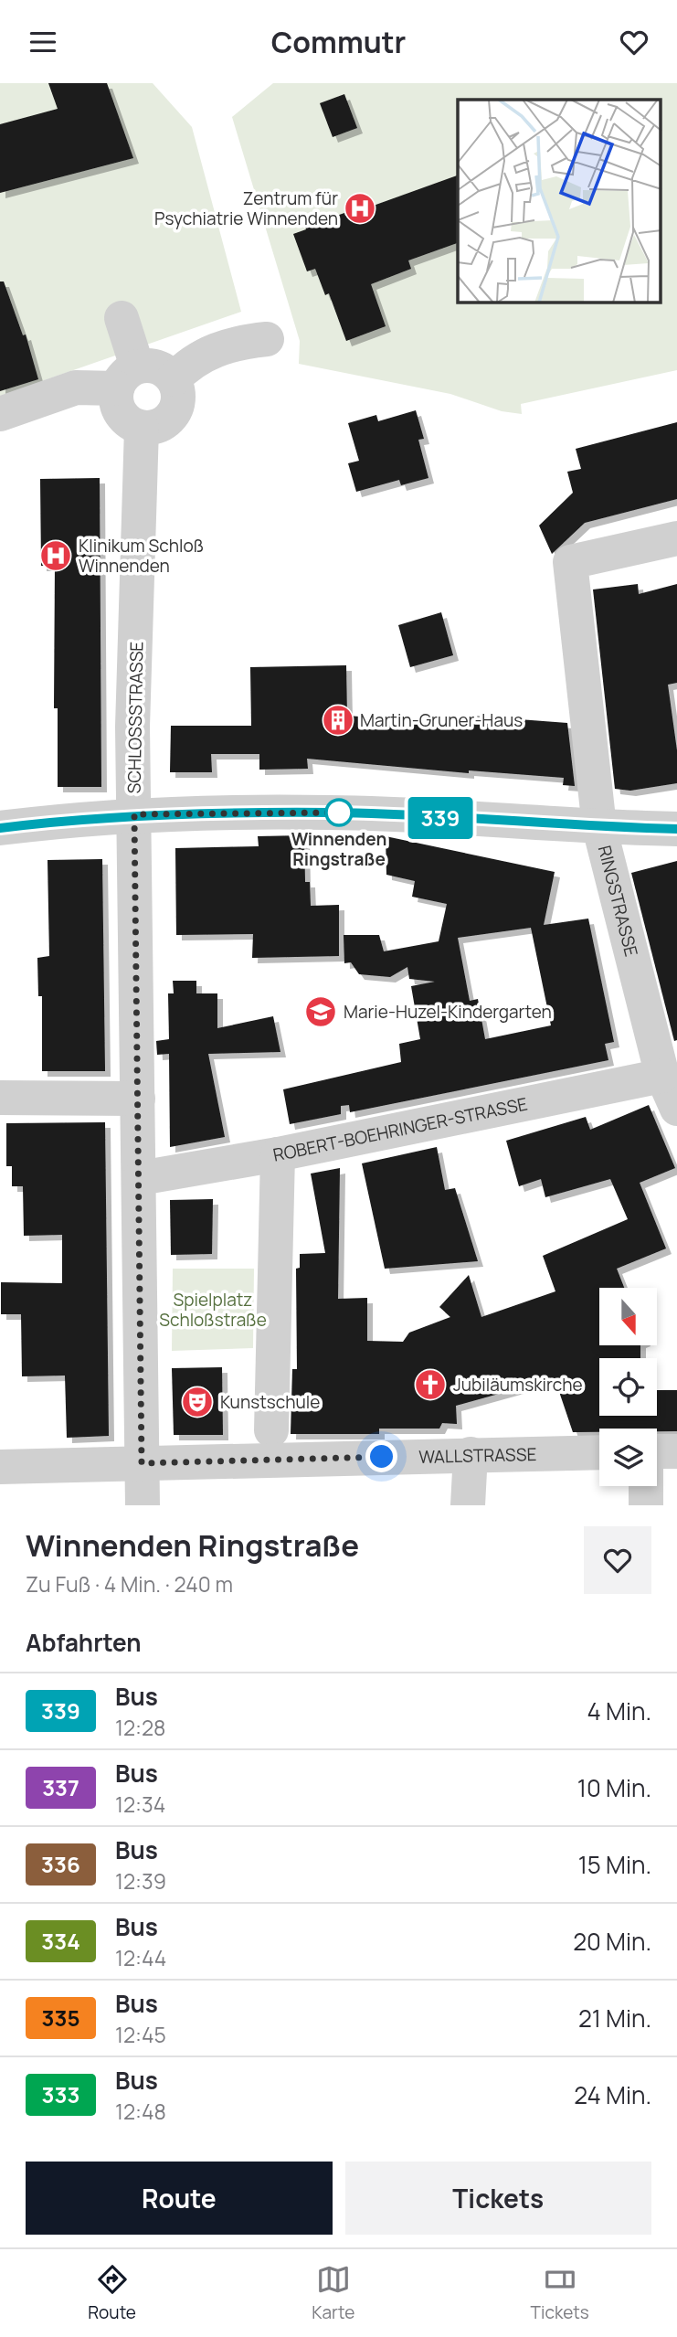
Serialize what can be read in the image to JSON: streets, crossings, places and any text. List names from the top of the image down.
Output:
{
  "streets": {
    "street": [
      "SCHLOSSSTRASSE",
      "RINGSTRASSE",
      "ROBERT-BOEHRINGER-STRASSE",
      "WALLSTRASSE"
    ]
  },
  "crossings": [
    ["SCHLOSSSTRASSE", "RINGSTRASSE"],
    ["SCHLOSSSTRASSE", "ROBERT-BOEHRINGER-STRASSE"],
    ["SCHLOSSSTRASSE", "WALLSTRASSE"],
    ["RINGSTRASSE", "ROBERT-BOEHRINGER-STRASSE"]
  ],
  "parks": ["Spielplatz Schloßstraße"],
  "places": {
    "hospital": ["Zentrum für Psychiatrie Winnenden", "Klinikum Schloß Winnenden"],
    "building": ["Martin-Gruner-Haus"],
    "other": ["Winnenden Ringstraße"],
    "school or university": ["Marie-Huzel-Kindergarten"],
    "church": ["Jubiläumskirche"],
    "theatre": ["Kunstschule"]
  },
  "lines": ["bus line 339"],
  "north": "bottom",
  "page": {
    "header": "Commutr",
    "on_map": "339",
    "heading": [
      ["Winnenden Ringstraße", "Zu Fuß · 4 Min. · 240 m"],
      "Abfahrten"
    ],
    "list": [
      {
        "mark": "339",
        "name": "Bus",
        "note": "12:28",
        "value": "4 Min."
      },
      {
        "mark": "337",
        "name": "Bus",
        "note": "12:34",
        "value": "10 Min."
      },
      {
        "mark": "336",
        "name": "Bus",
        "note": "12:39",
        "value": "15 Min."
      },
      {
        "mark": "334",
        "name": "Bus",
        "note": "12:44",
        "value": "20 Min."
      },
      {
        "mark": "335",
        "name": "Bus",
        "note": "12:45",
        "value": "21 Min."
      },
      {
        "mark": "333",
        "name": "Bus",
        "note": "12:48",
        "value": "24 Min."
      }
    ],
    "buttons": ["Route", "Tickets"],
    "tabs": ["Route", "Karte", "Tickets"]
  }
}
